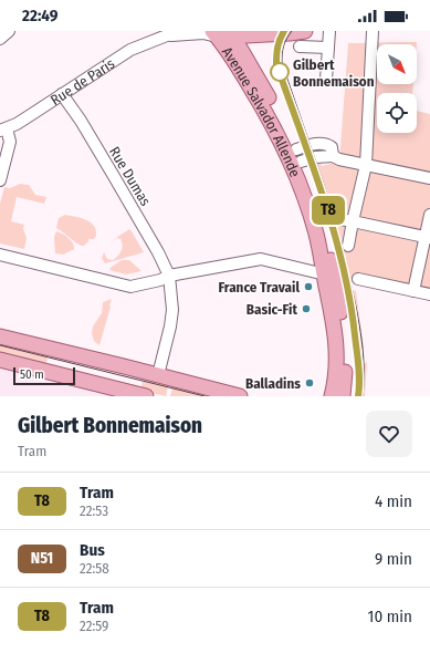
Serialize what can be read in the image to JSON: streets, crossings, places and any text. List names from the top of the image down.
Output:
{
  "streets": {
    "main road": ["Rue de Paris", "Avenue Salvador Allende"],
    "street": ["Rue Dumas"]
  },
  "crossings": [
    ["Rue de Paris", "Avenue Salvador Allende"],
    ["Rue de Paris", "Rue Dumas"]
  ],
  "places": [
    "Gilbert Bonnemaison",
    "France Travail",
    "Basic-Fit",
    "Balladins"
  ],
  "lines": ["tram line T8"],
  "scale_bar": "50 m",
  "north": "bottom right",
  "page": {
    "status": "22:49",
    "on_map": "T8",
    "scale": "50 m",
    "heading": ["Gilbert Bonnemaison", "Tram"],
    "list": [
      {
        "mark": "T8",
        "name": "Tram",
        "note": "22:53",
        "value": "4 min"
      },
      {
        "mark": "N51",
        "name": "Bus",
        "note": "22:58",
        "value": "9 min"
      },
      {
        "mark": "T8",
        "name": "Tram",
        "note": "22:59",
        "value": "10 min"
      }
    ]
  }
}
